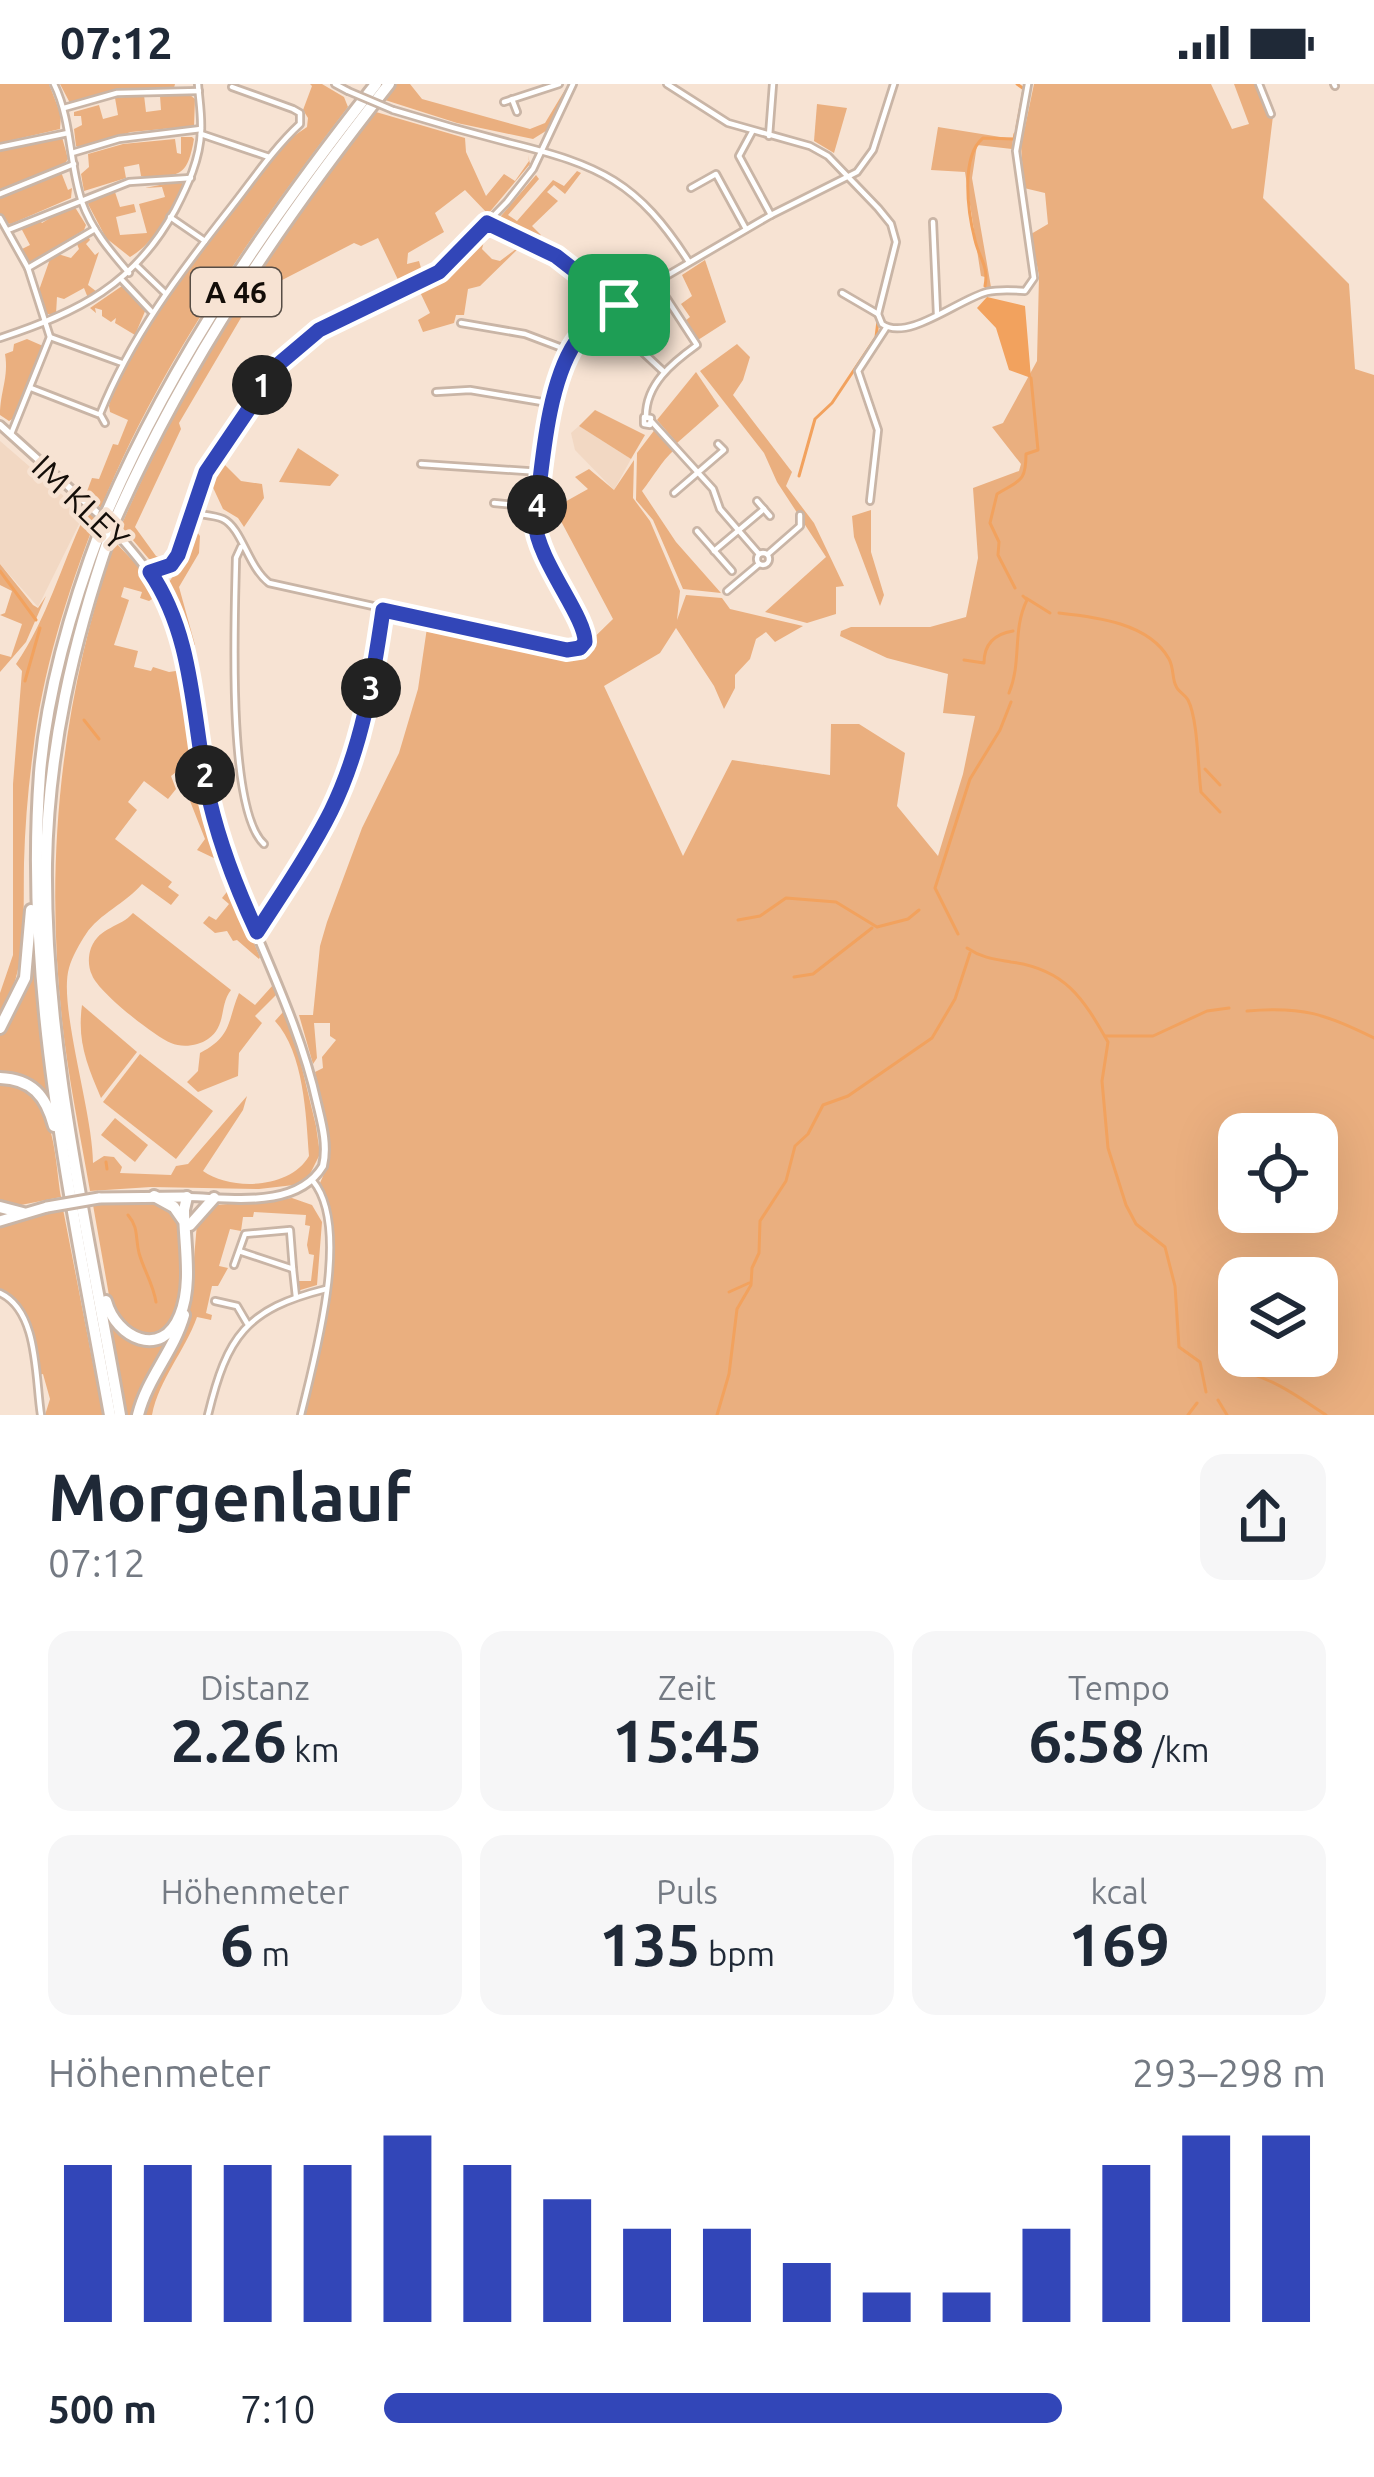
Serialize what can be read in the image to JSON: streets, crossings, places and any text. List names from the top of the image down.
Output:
{
  "streets": {
    "highway": ["A 46"],
    "street": ["IM KLEY"]
  },
  "page": {
    "status": "07:12",
    "pins": [
      "1",
      "4",
      "3",
      "2"
    ],
    "heading": ["Morgenlauf", "07:12"],
    "stats": [
      ["Distanz", "2.26 km"],
      ["Zeit", "15:45"],
      ["Tempo", "6:58 /km"],
      ["Höhenmeter", "6 m"],
      ["Puls", "135 bpm"],
      ["kcal", "169"]
    ],
    "chart": ["Höhenmeter", "293–298 m"],
    "list": [
      {
        "name": "500 m",
        "note": "7:10"
      }
    ]
  }
}
